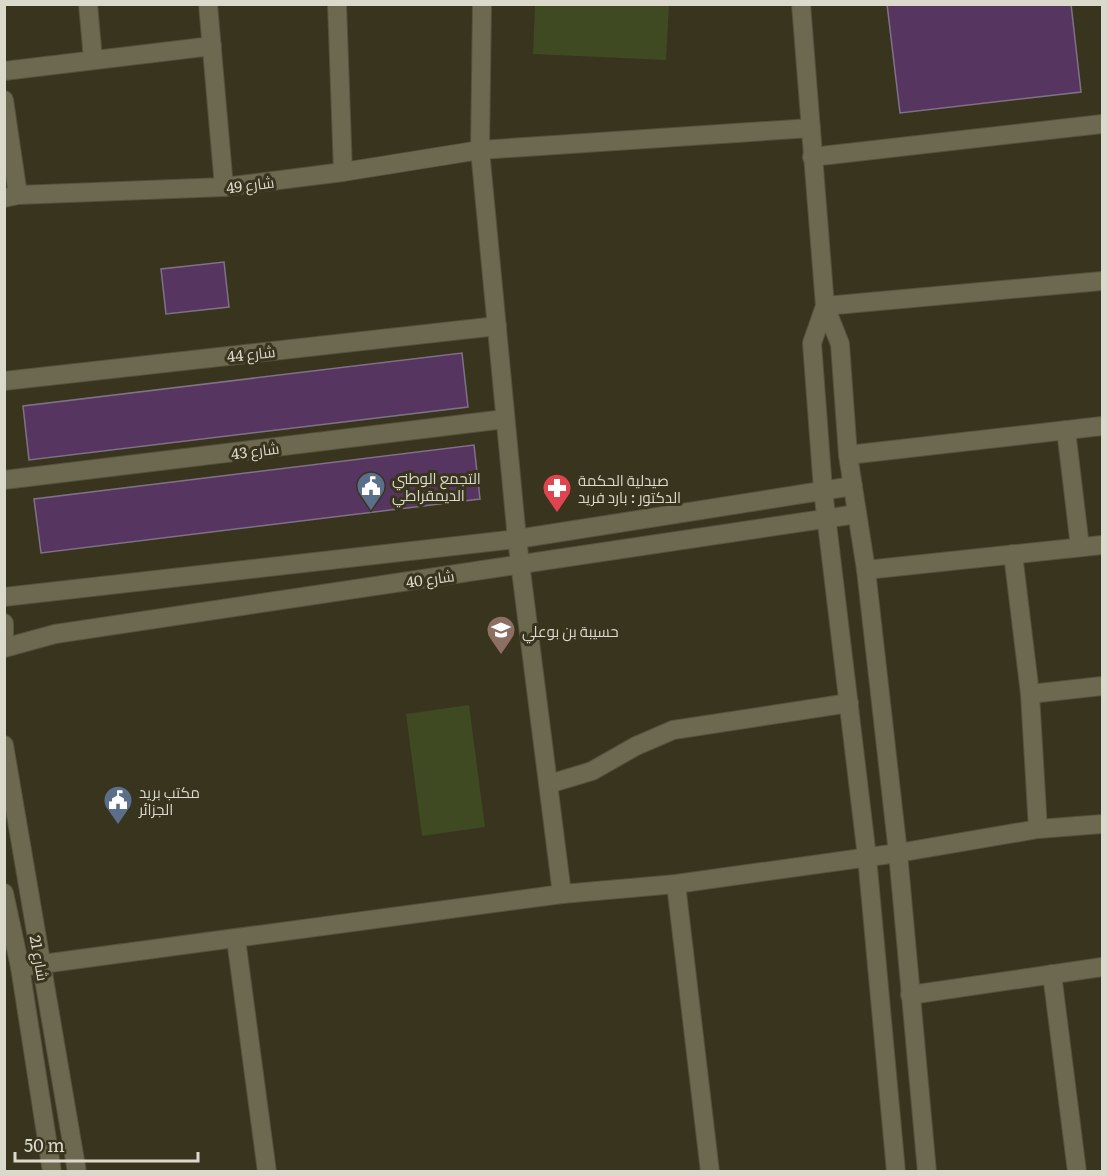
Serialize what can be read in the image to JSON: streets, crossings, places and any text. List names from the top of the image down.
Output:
{
  "streets": {
    "street": [
      "شارع 49",
      "شارع 44",
      "شارع 43",
      "شارع 40",
      "شارع 21"
    ]
  },
  "places": {
    "public building": ["التجمع الوطني الديمقراطي", "مكتب بريد الجزائر"],
    "pharmacy": ["صيدلية الحكمة الدكتور : بارد فريد"],
    "school or university": ["حسيبة بن بوعلي"]
  },
  "scale_bar": "50 m"
}
